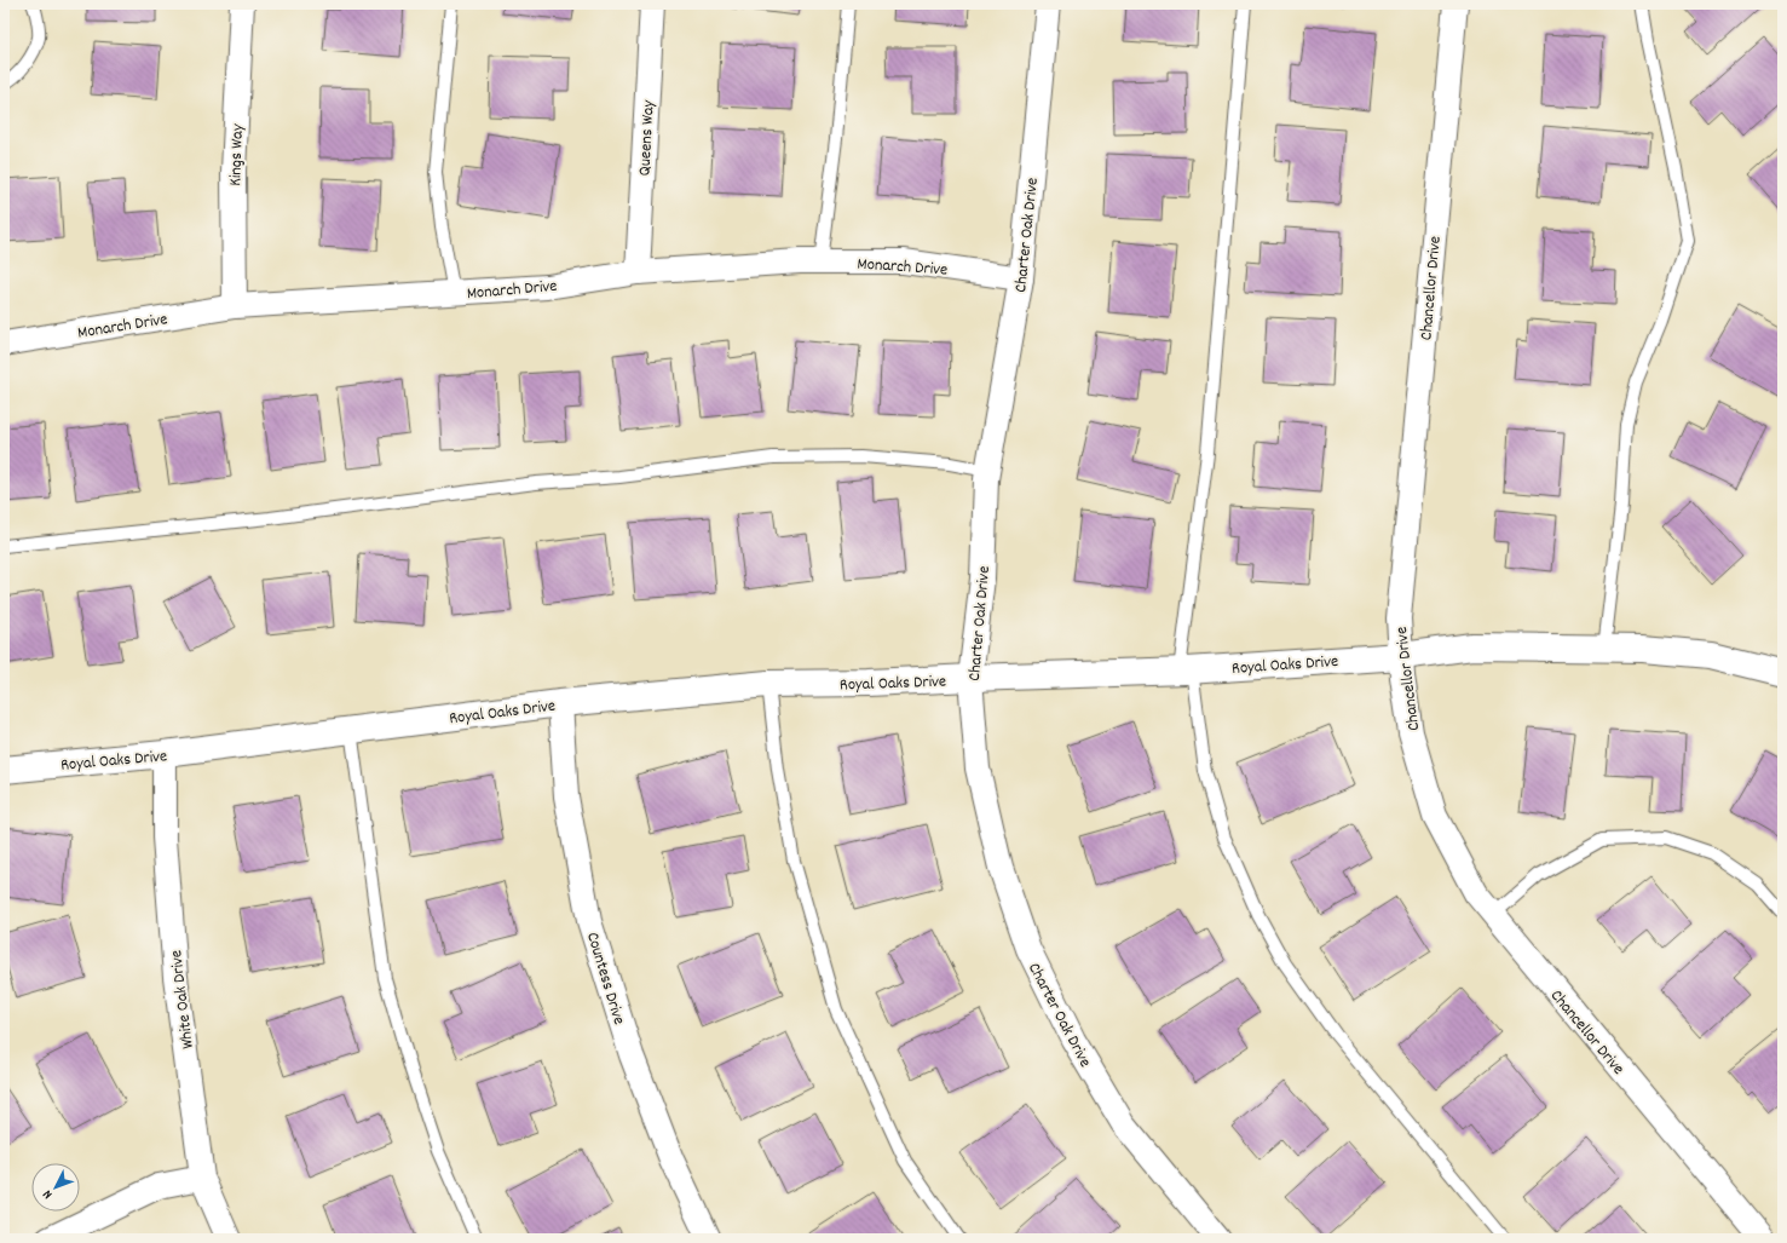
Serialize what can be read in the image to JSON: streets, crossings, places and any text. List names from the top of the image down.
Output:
{
  "streets": {
    "street": [
      "Queens Way",
      "Kings Way",
      "Charter Oak Drive",
      "Monarch Drive",
      "Chancellor Drive",
      "Royal Oaks Drive",
      "Countess Drive",
      "White Oak Drive"
    ]
  },
  "crossings": [
    ["Queens Way", "Monarch Drive"],
    ["Kings Way", "Monarch Drive"],
    ["Charter Oak Drive", "Monarch Drive"],
    ["Charter Oak Drive", "Royal Oaks Drive"],
    ["Chancellor Drive", "Royal Oaks Drive"],
    ["Royal Oaks Drive", "Countess Drive"],
    ["Royal Oaks Drive", "White Oak Drive"]
  ],
  "north": "bottom left"
}
